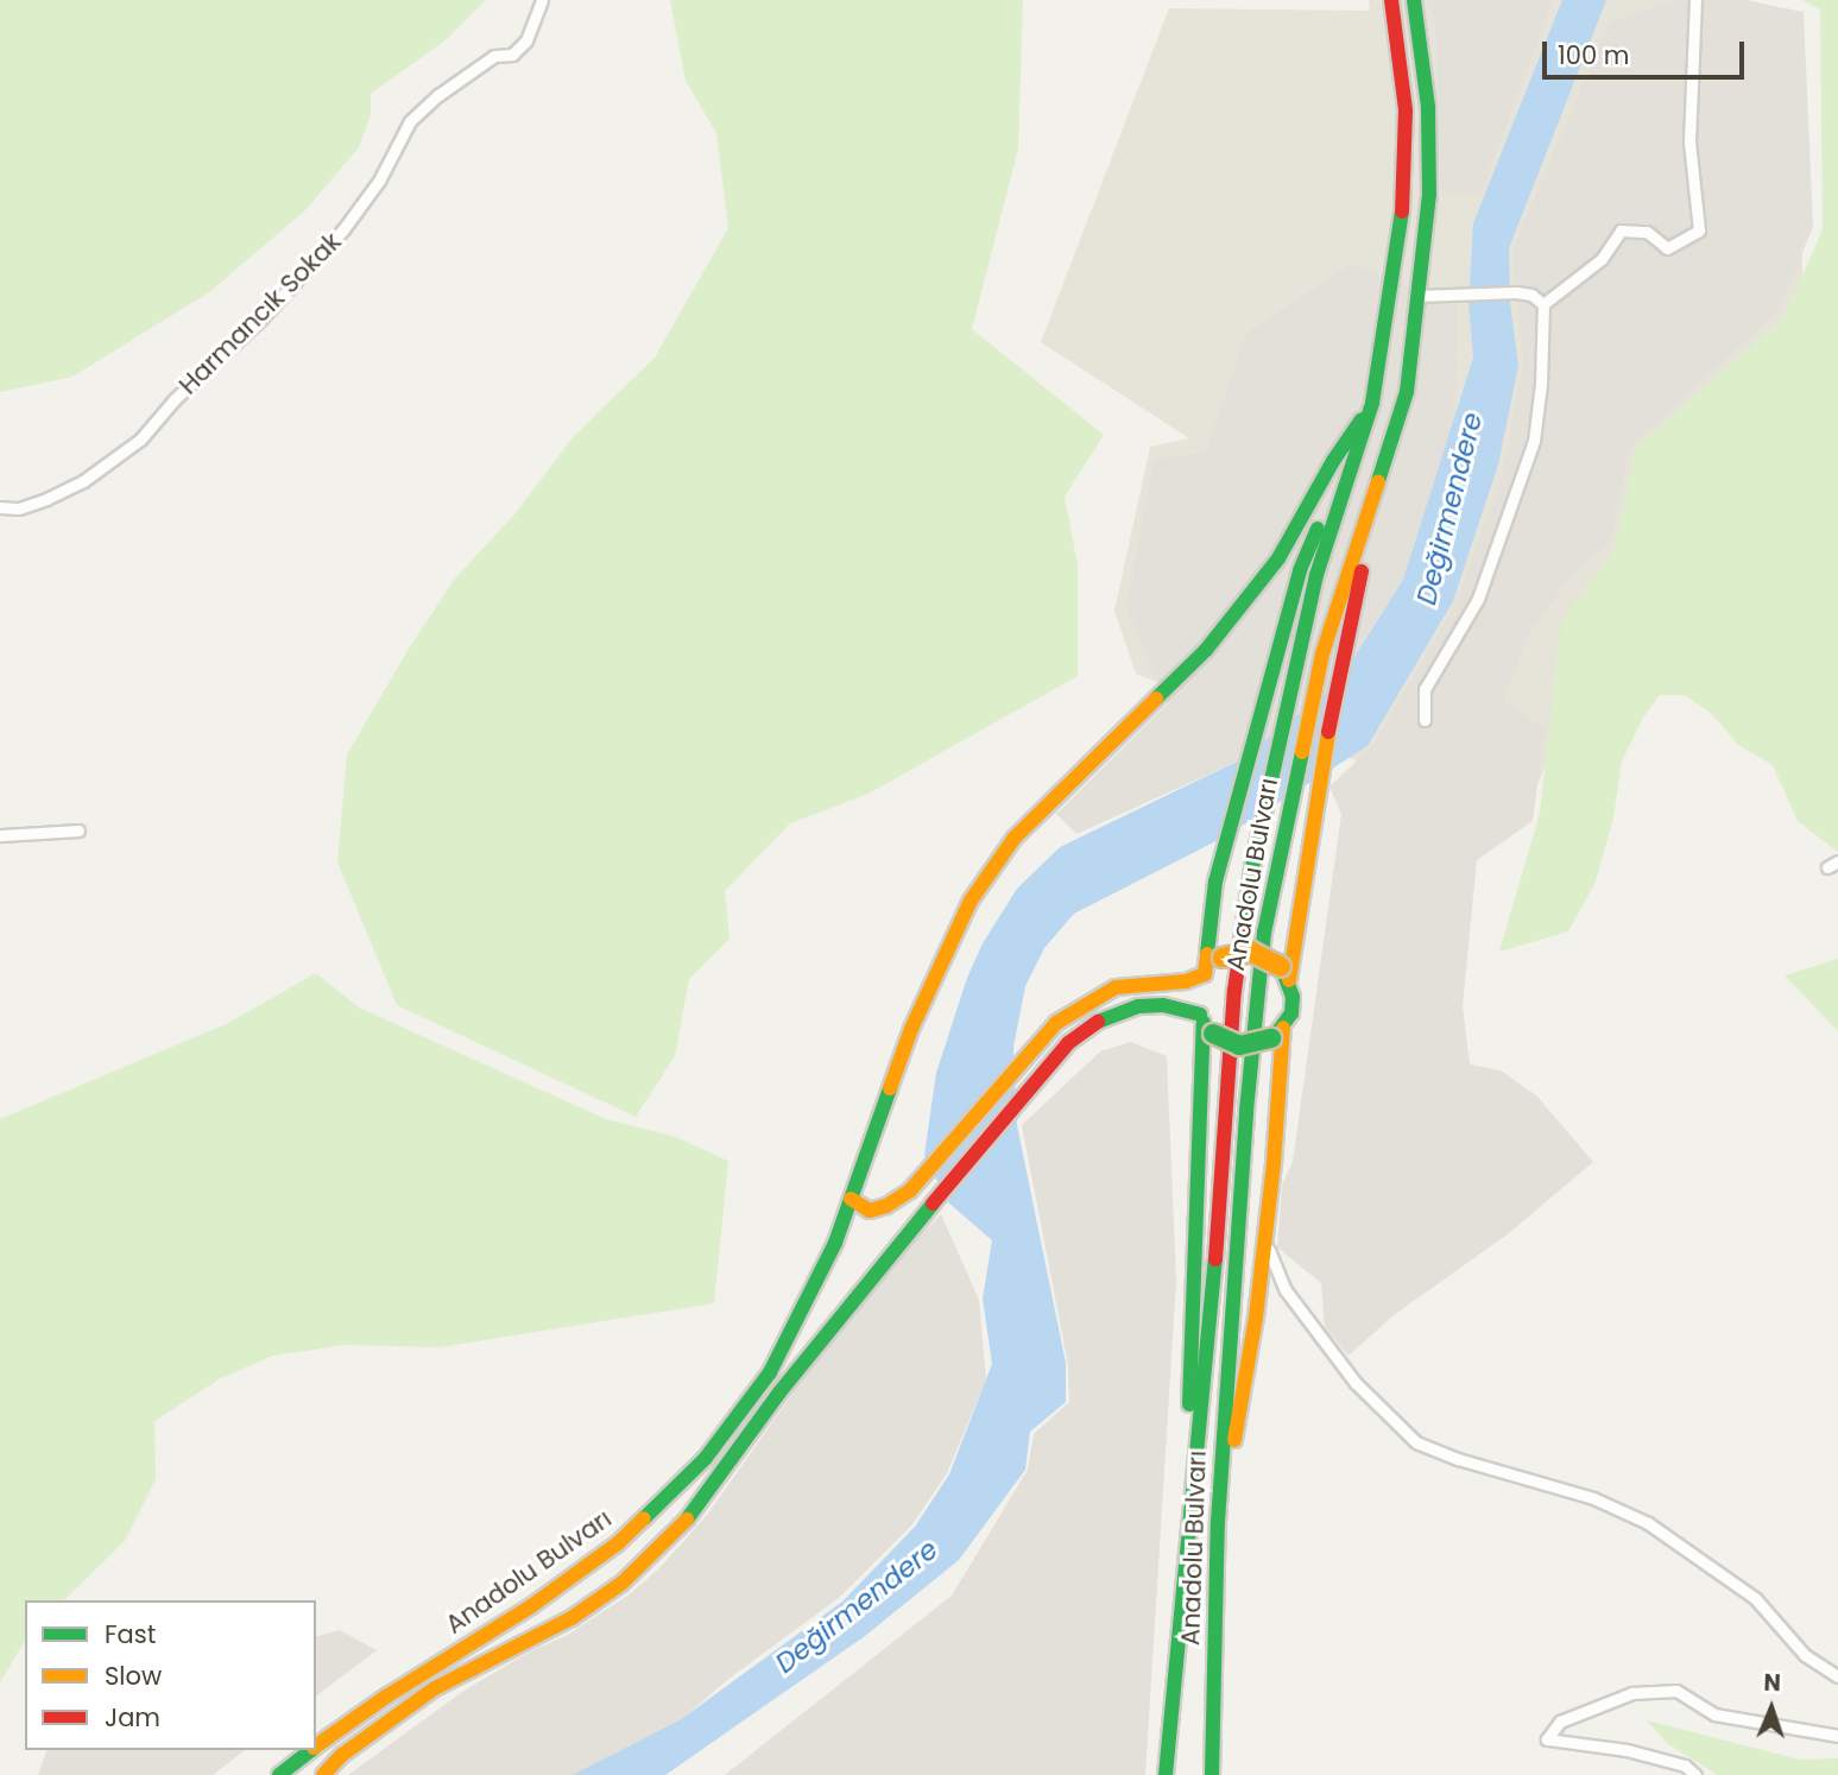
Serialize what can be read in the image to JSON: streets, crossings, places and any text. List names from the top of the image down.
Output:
{
  "streets": {
    "main road": ["Anadolu Bulvarı"],
    "street": ["Harmancık Sokak"]
  },
  "water": ["Değirmendere"],
  "legend": ["Fast", "Slow", "Jam"],
  "scale_bar": "100 m",
  "north": "top"
}
